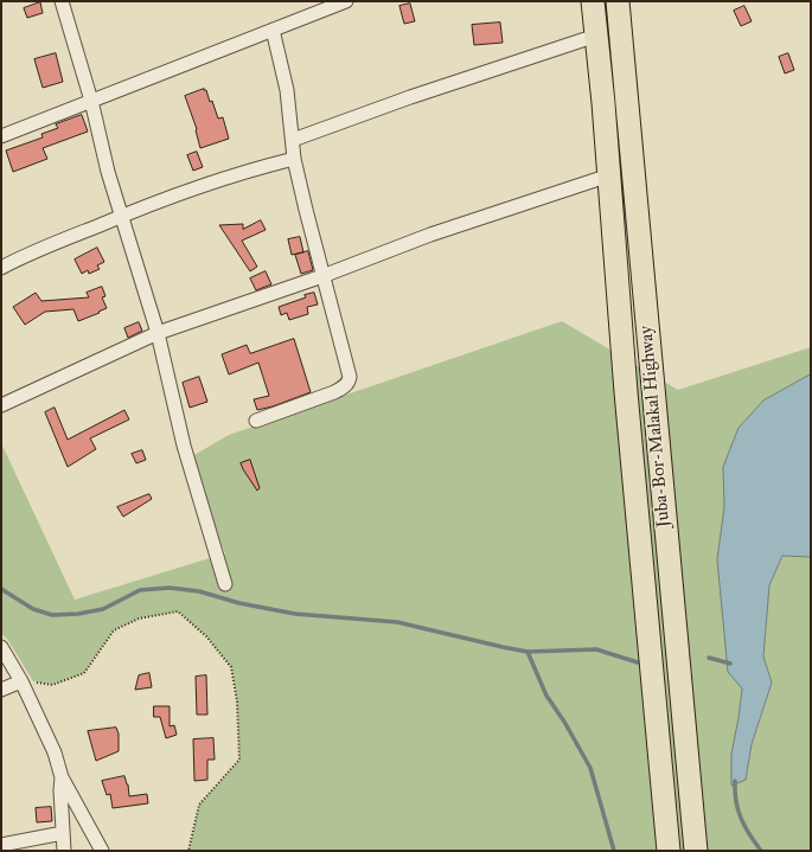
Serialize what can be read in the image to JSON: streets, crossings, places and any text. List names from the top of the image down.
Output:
{
  "streets": {
    "highway": ["Juba-Bor-Malakal Highway"]
  }
}
